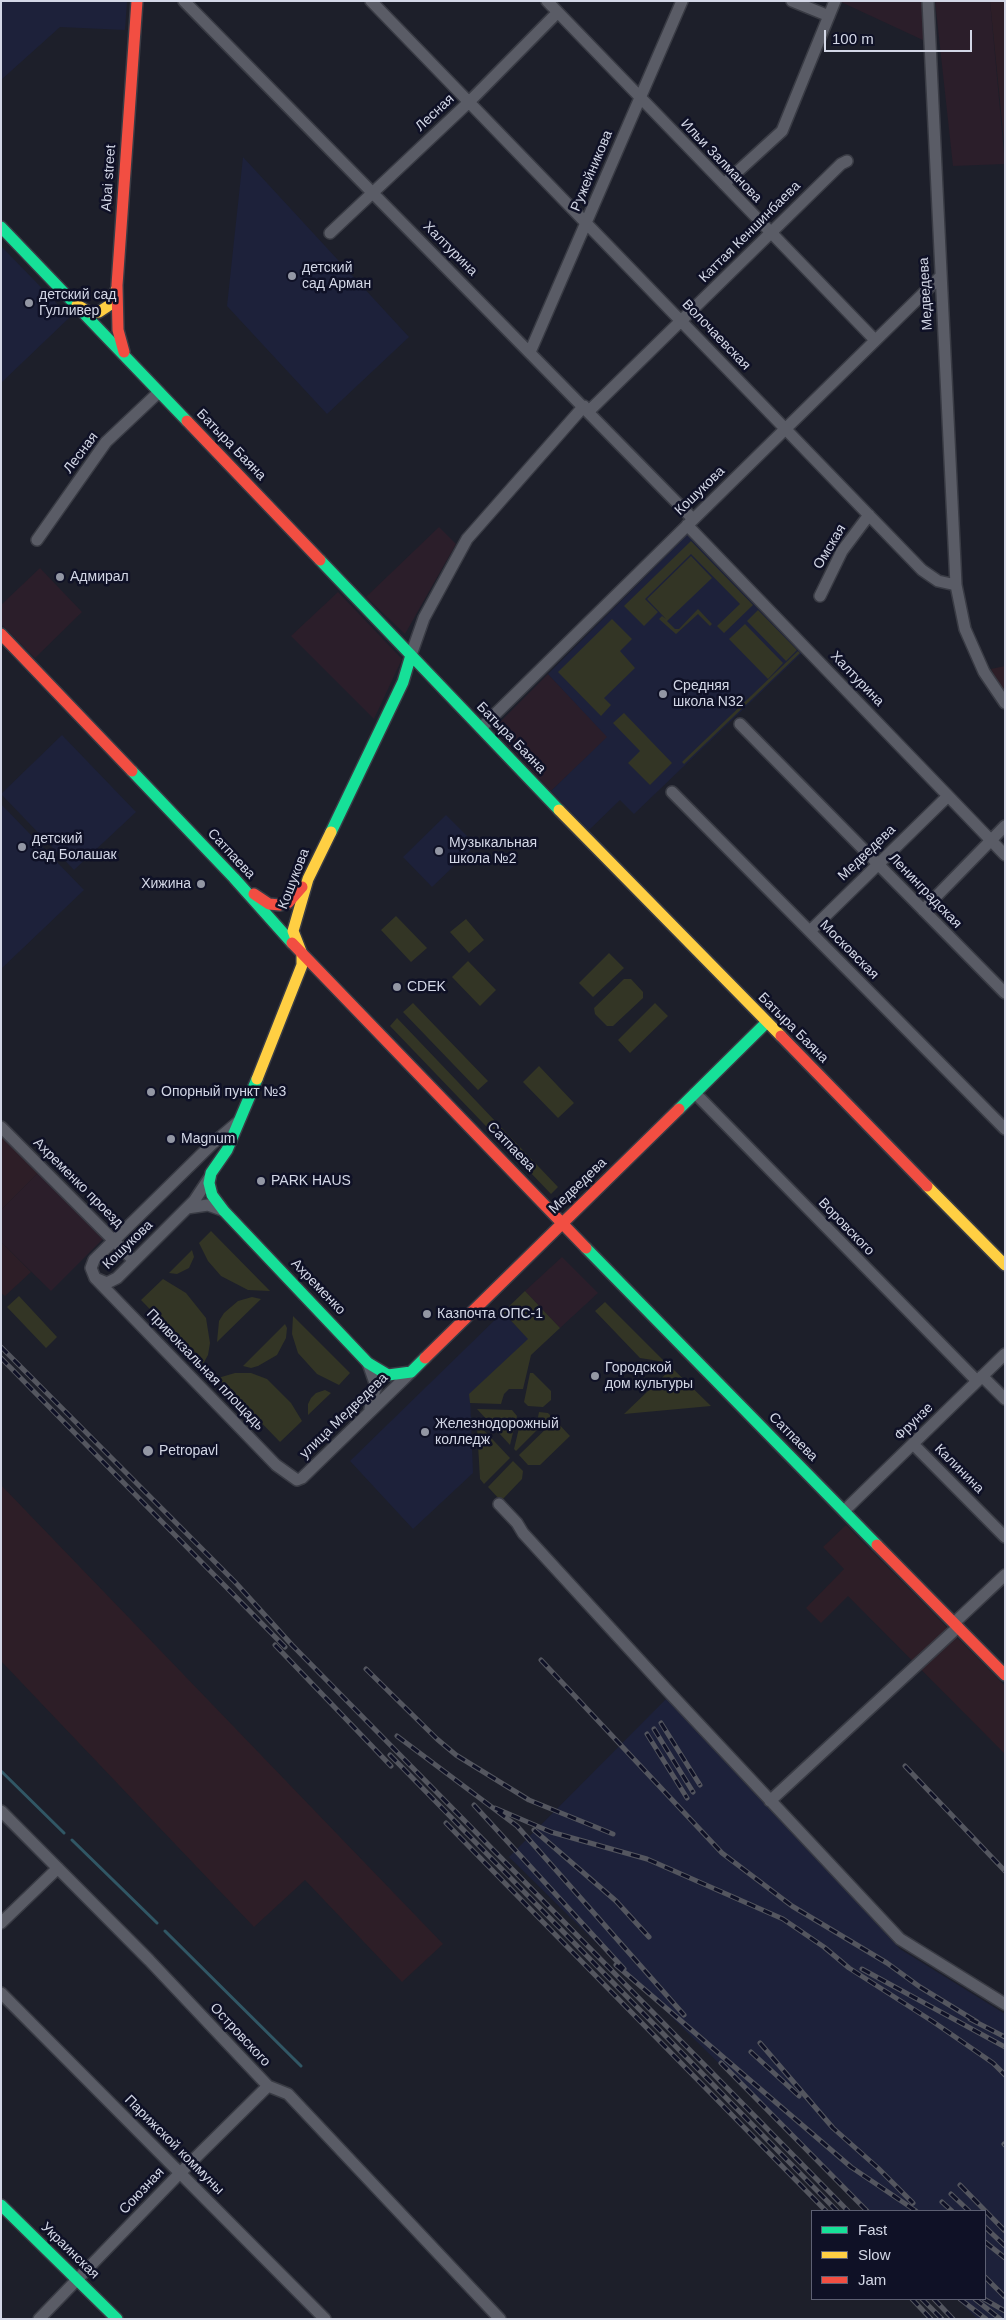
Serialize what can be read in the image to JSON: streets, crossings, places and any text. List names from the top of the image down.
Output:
{
  "streets": {
    "street": [
      "Лесная",
      "Ильи Залманова",
      "Ружейникова",
      "Abai street",
      "Каттая Кеншинбаева",
      "Халтурина",
      "Медведева",
      "Волочаевская",
      "Батыра Баяна",
      "Кошукова",
      "Омская",
      "Сатпаева",
      "Ленинградская",
      "Московская",
      "Ахременко проезд",
      "Воровского",
      "Ахременко",
      "Привокзальная площадь",
      "улица Медведева",
      "Фрунзе",
      "Калинина",
      "Островского",
      "Парижской коммуны",
      "Союзная",
      "Украинская"
    ]
  },
  "crossings": [
    ["Лесная", "Ильи Залманова"],
    ["Лесная", "Халтурина"],
    ["Лесная", "Волочаевская"],
    ["Лесная", "Батыра Баяна"],
    ["Ильи Залманова", "Ружейникова"],
    ["Ильи Залманова", "Каттая Кеншинбаева"],
    ["Ильи Залманова", "Кошукова"],
    ["Ружейникова", "Халтурина"],
    ["Ружейникова", "Волочаевская"],
    ["Abai street", "Батыра Баяна"],
    ["Каттая Кеншинбаева", "Халтурина"],
    ["Каттая Кеншинбаева", "Волочаевская"],
    ["Каттая Кеншинбаева", "Батыра Баяна"],
    ["Каттая Кеншинбаева", "Кошукова"],
    ["Халтурина", "Медведева"],
    ["Халтурина", "Кошукова"],
    ["Медведева", "Волочаевская"],
    ["Медведева", "Батыра Баяна"],
    ["Медведева", "Кошукова"],
    ["Медведева", "Сатпаева"],
    ["Медведева", "Ленинградская"],
    ["Медведева", "Московская"],
    ["Медведева", "Воровского"],
    ["Медведева", "Ахременко"],
    ["Медведева", "улица Медведева"],
    ["Волочаевская", "Кошукова"],
    ["Волочаевская", "Омская"],
    ["Батыра Баяна", "Кошукова"],
    ["Кошукова", "Сатпаева"],
    ["Кошукова", "Ахременко проезд"],
    ["Кошукова", "Ахременко"],
    ["Кошукова", "Привокзальная площадь"],
    ["Сатпаева", "Фрунзе"],
    ["Воровского", "Фрунзе"],
    ["Ахременко", "улица Медведева"],
    ["Привокзальная площадь", "улица Медведева"],
    ["Фрунзе", "Калинина"],
    ["Островского", "Союзная"],
    ["Парижской коммуны", "Союзная"],
    ["Союзная", "Украинская"]
  ],
  "places": [
    "детский сад Арман",
    "детский сад Гулливер",
    "Адмирал",
    "Средняя школа N32",
    "детский сад Болашак",
    "Музыкальная школа №2",
    "Хижина",
    "CDEK",
    "Опорный пункт №3",
    "Magnum",
    "PARK HAUS",
    "Казпочта ОПС-1",
    "Городской дом культуры",
    "Железнодорожный колледж",
    "Petropavl"
  ],
  "legend": ["Fast", "Slow", "Jam"],
  "scale_bar": "100 m"
}
